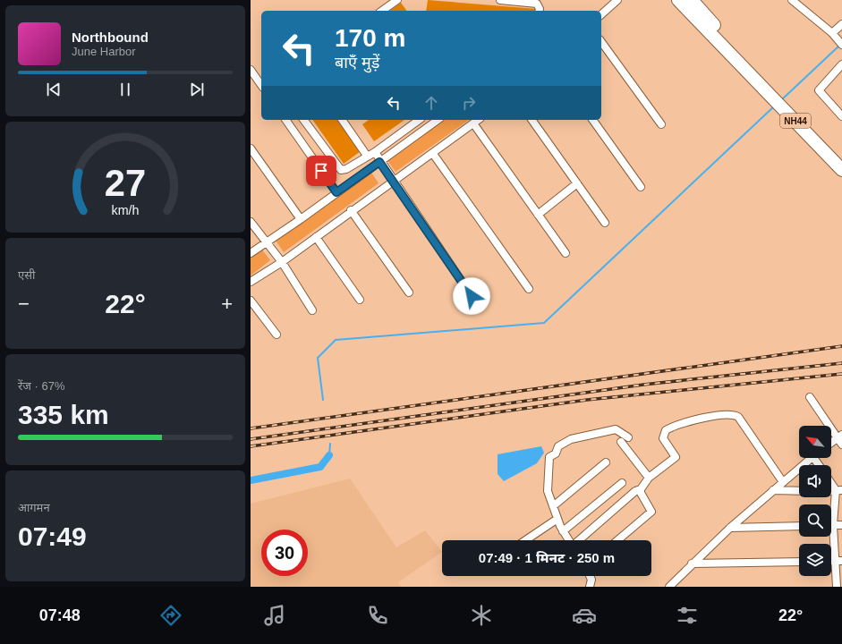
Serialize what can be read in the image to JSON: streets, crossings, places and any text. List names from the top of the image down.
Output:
{
  "streets": {
    "highway": ["NH44"]
  },
  "north": "top left",
  "page": {
    "turn": ["170 m", "बाएँ मुड़ें"],
    "song": ["Northbound", "June Harbor"],
    "tile": [
      "एसी",
      ["रेंज · 67%", "335 km"],
      ["आगमन", "07:49"]
    ],
    "heat": ["−", "22°", "+"],
    "limit": "30",
    "trip": "07:49 · 1 मिनट · 250 m",
    "tabs": ["07:48", "22°"],
    "gauge": ["27", "km/h"]
  }
}
